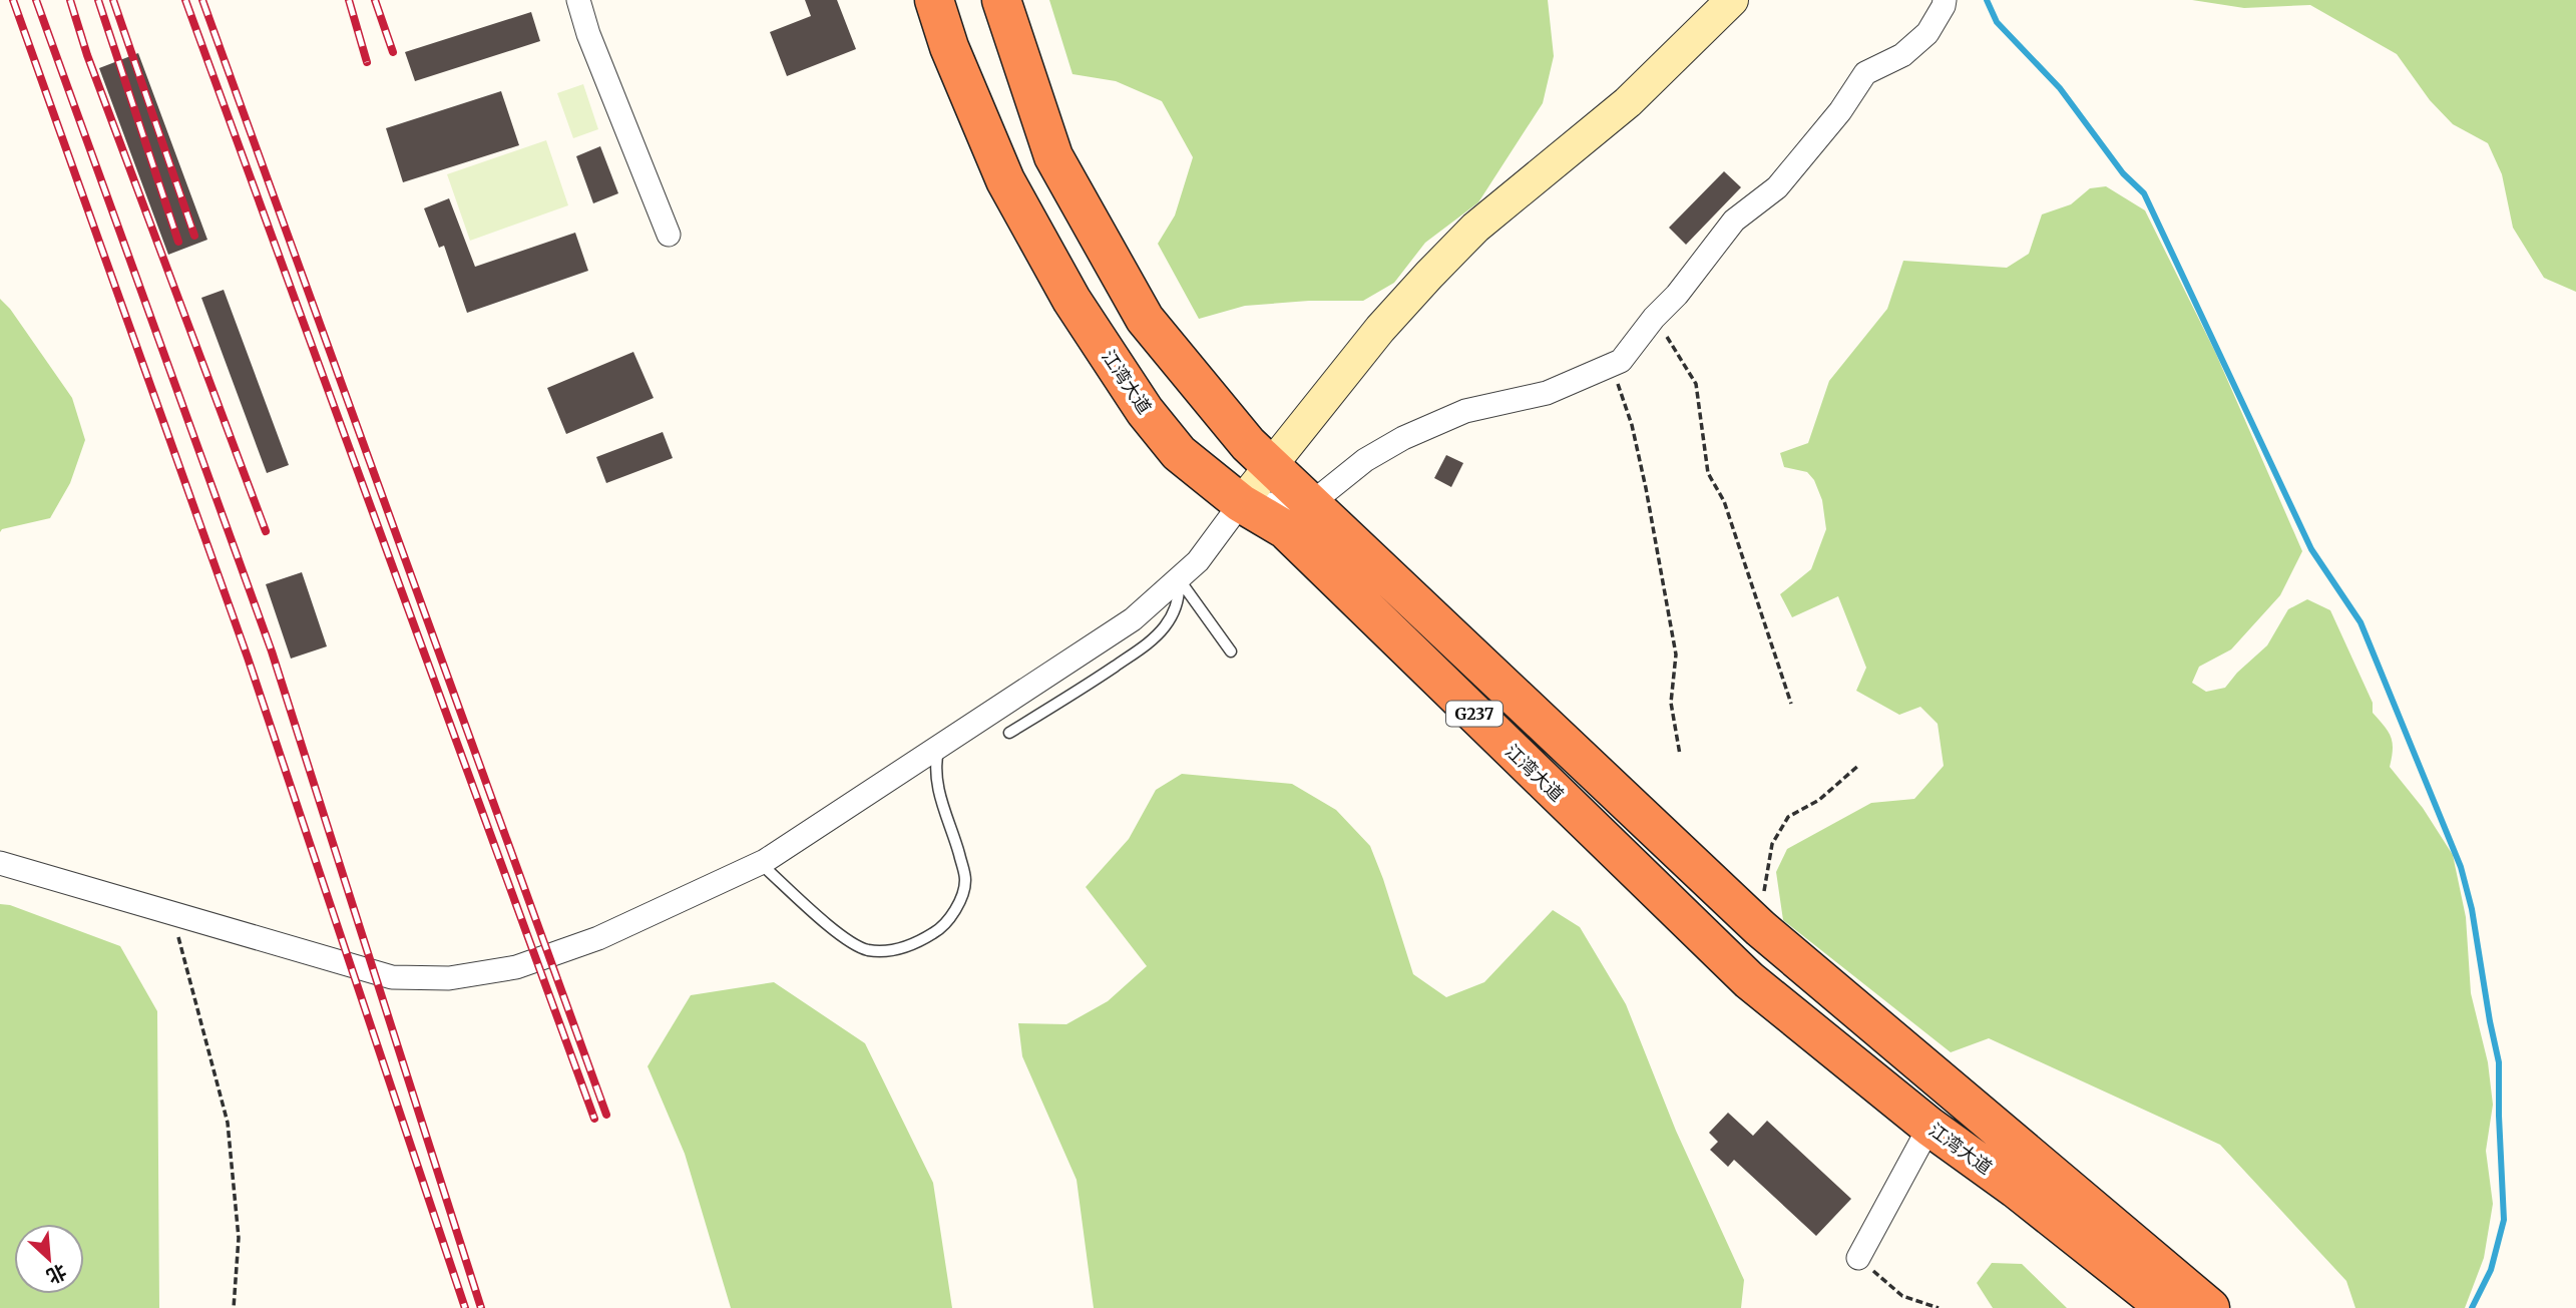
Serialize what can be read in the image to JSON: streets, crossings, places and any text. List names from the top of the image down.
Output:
{
  "streets": {
    "highway": ["江湾大道", "G237"]
  },
  "north": "bottom right"
}
